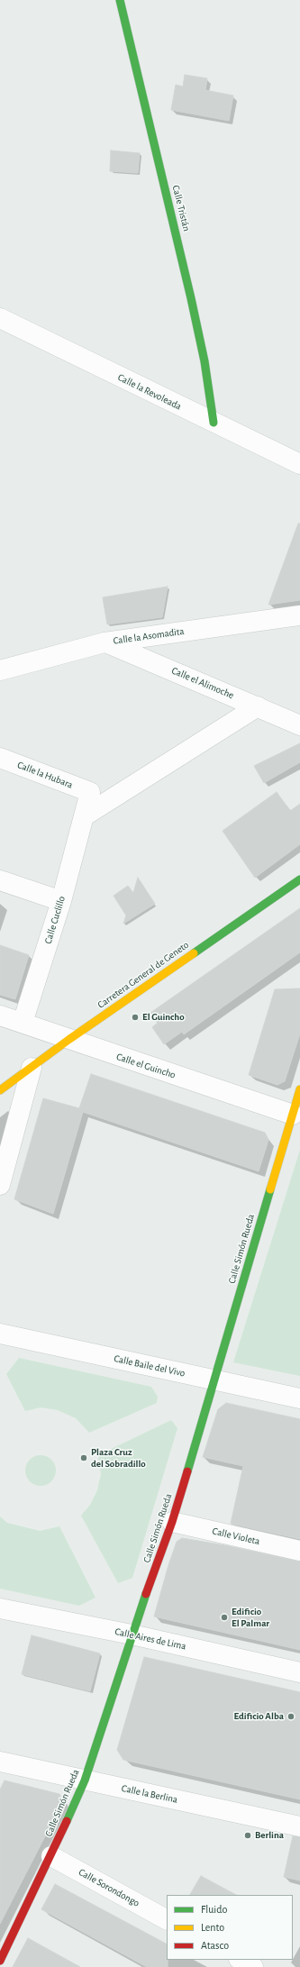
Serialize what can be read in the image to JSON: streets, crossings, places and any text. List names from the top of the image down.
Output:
{
  "streets": {
    "street": [
      "Calle Tristán",
      "Calle la Revoleada",
      "Calle la Asomadita",
      "Calle el Alimoche",
      "Calle la Hubara",
      "Calle Cuclillo",
      "Carretera General de Geneto",
      "Calle el Guincho",
      "Calle Simón Rueda",
      "Calle Baile del Vivo",
      "Calle Violeta",
      "Calle Aires de Lima",
      "Calle la Berlina",
      "Calle Sorondongo"
    ]
  },
  "crossings": [
    ["Calle Tristán", "Calle la Revoleada"],
    ["Calle la Asomadita", "Calle el Alimoche"],
    ["Calle la Hubara", "Calle Cuclillo"],
    ["Calle Cuclillo", "Calle el Guincho"],
    ["Carretera General de Geneto", "Calle el Guincho"],
    ["Calle el Guincho", "Calle Simón Rueda"],
    ["Calle Simón Rueda", "Calle Baile del Vivo"],
    ["Calle Simón Rueda", "Calle Violeta"],
    ["Calle Simón Rueda", "Calle Aires de Lima"],
    ["Calle Simón Rueda", "Calle la Berlina"],
    ["Calle Simón Rueda", "Calle Sorondongo"]
  ],
  "places": [
    "El Guincho",
    "Plaza Cruz del Sobradillo",
    "Edificio El Palmar",
    "Edificio Alba",
    "Berlina"
  ],
  "legend": ["Fluido", "Lento", "Atasco"]
}
